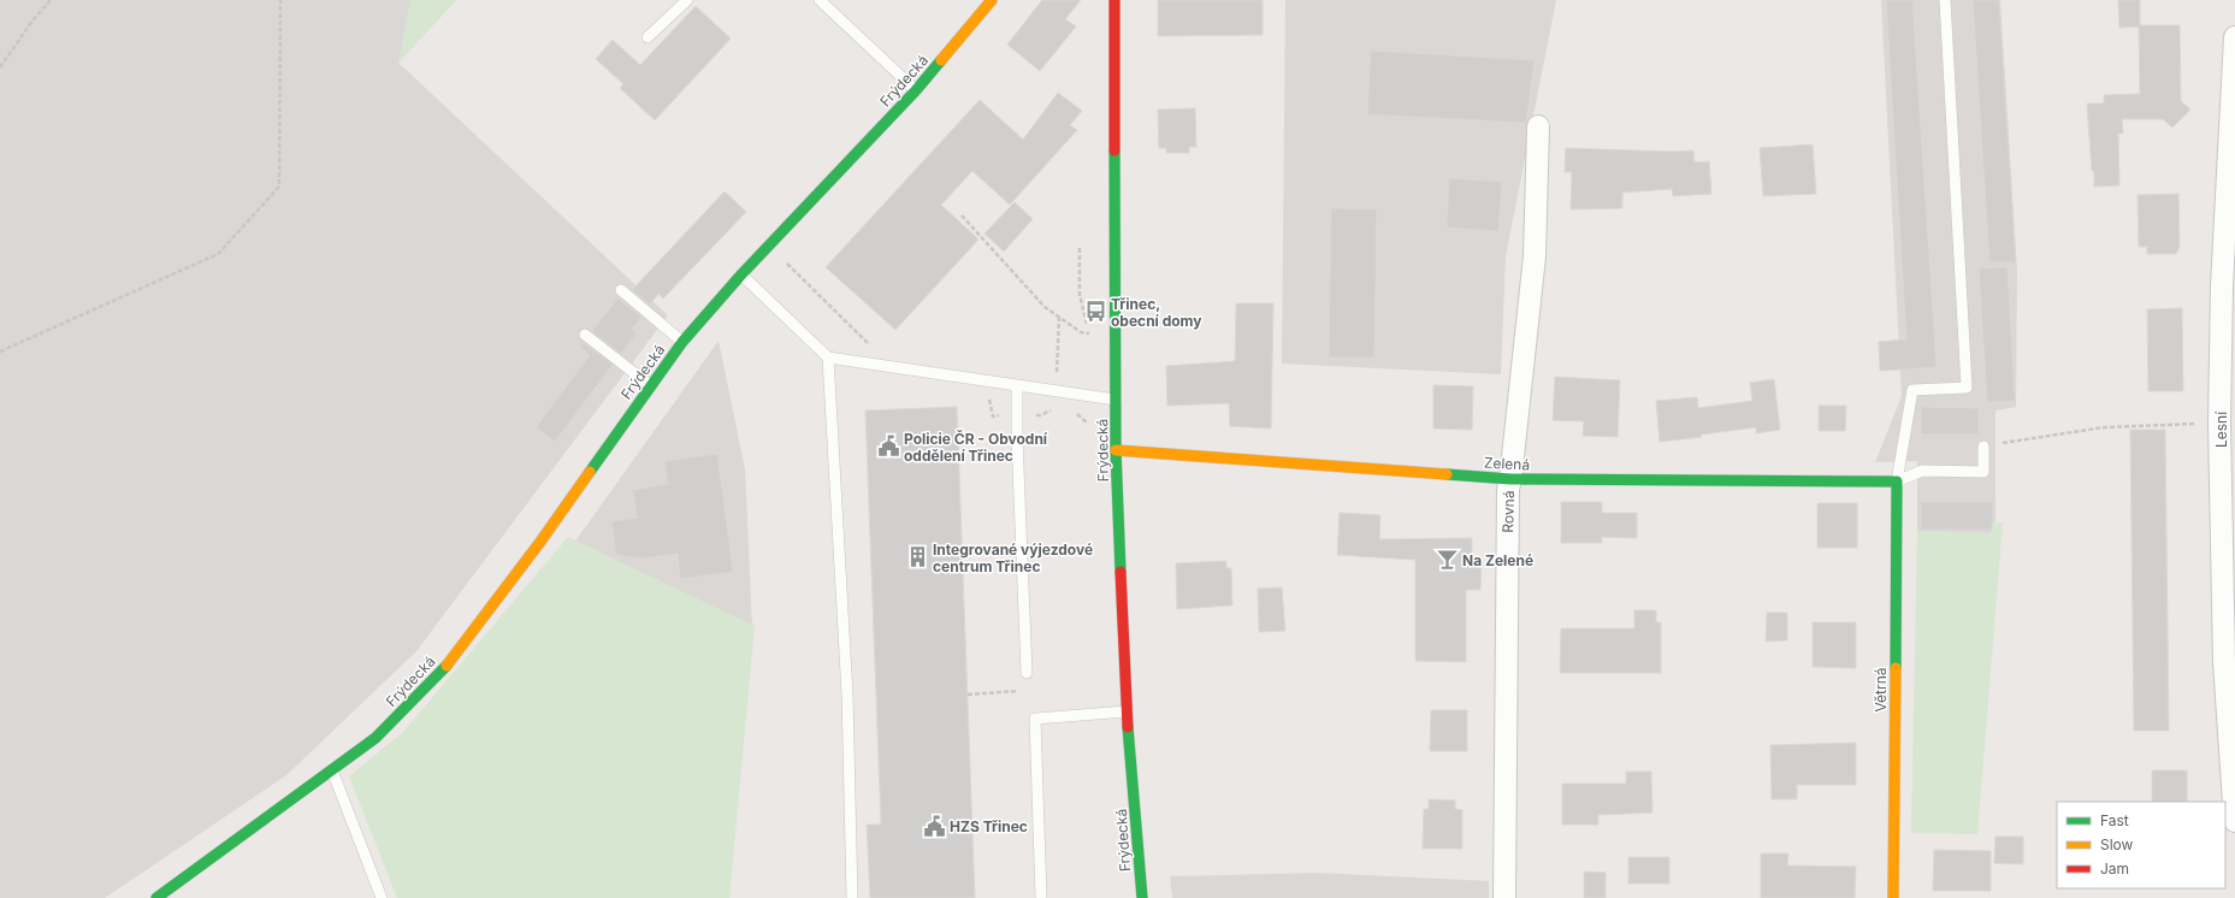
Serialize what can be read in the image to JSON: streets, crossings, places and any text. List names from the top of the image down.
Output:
{
  "streets": {
    "street": [
      "Frýdecká",
      "Lesní",
      "Zelená",
      "Rovná",
      "Větrná"
    ]
  },
  "crossings": [
    ["Frýdecká", "Zelená"],
    ["Zelená", "Rovná"],
    ["Zelená", "Větrná"]
  ],
  "places": {
    "bus stop": ["Třinec, obecní domy"],
    "public building": ["Policie ČR - Obvodní oddělení Třinec", "HZS Třinec"],
    "building": ["Integrované výjezdové centrum Třinec"],
    "bar": ["Na Zelené"]
  },
  "legend": ["Fast", "Slow", "Jam"]
}
